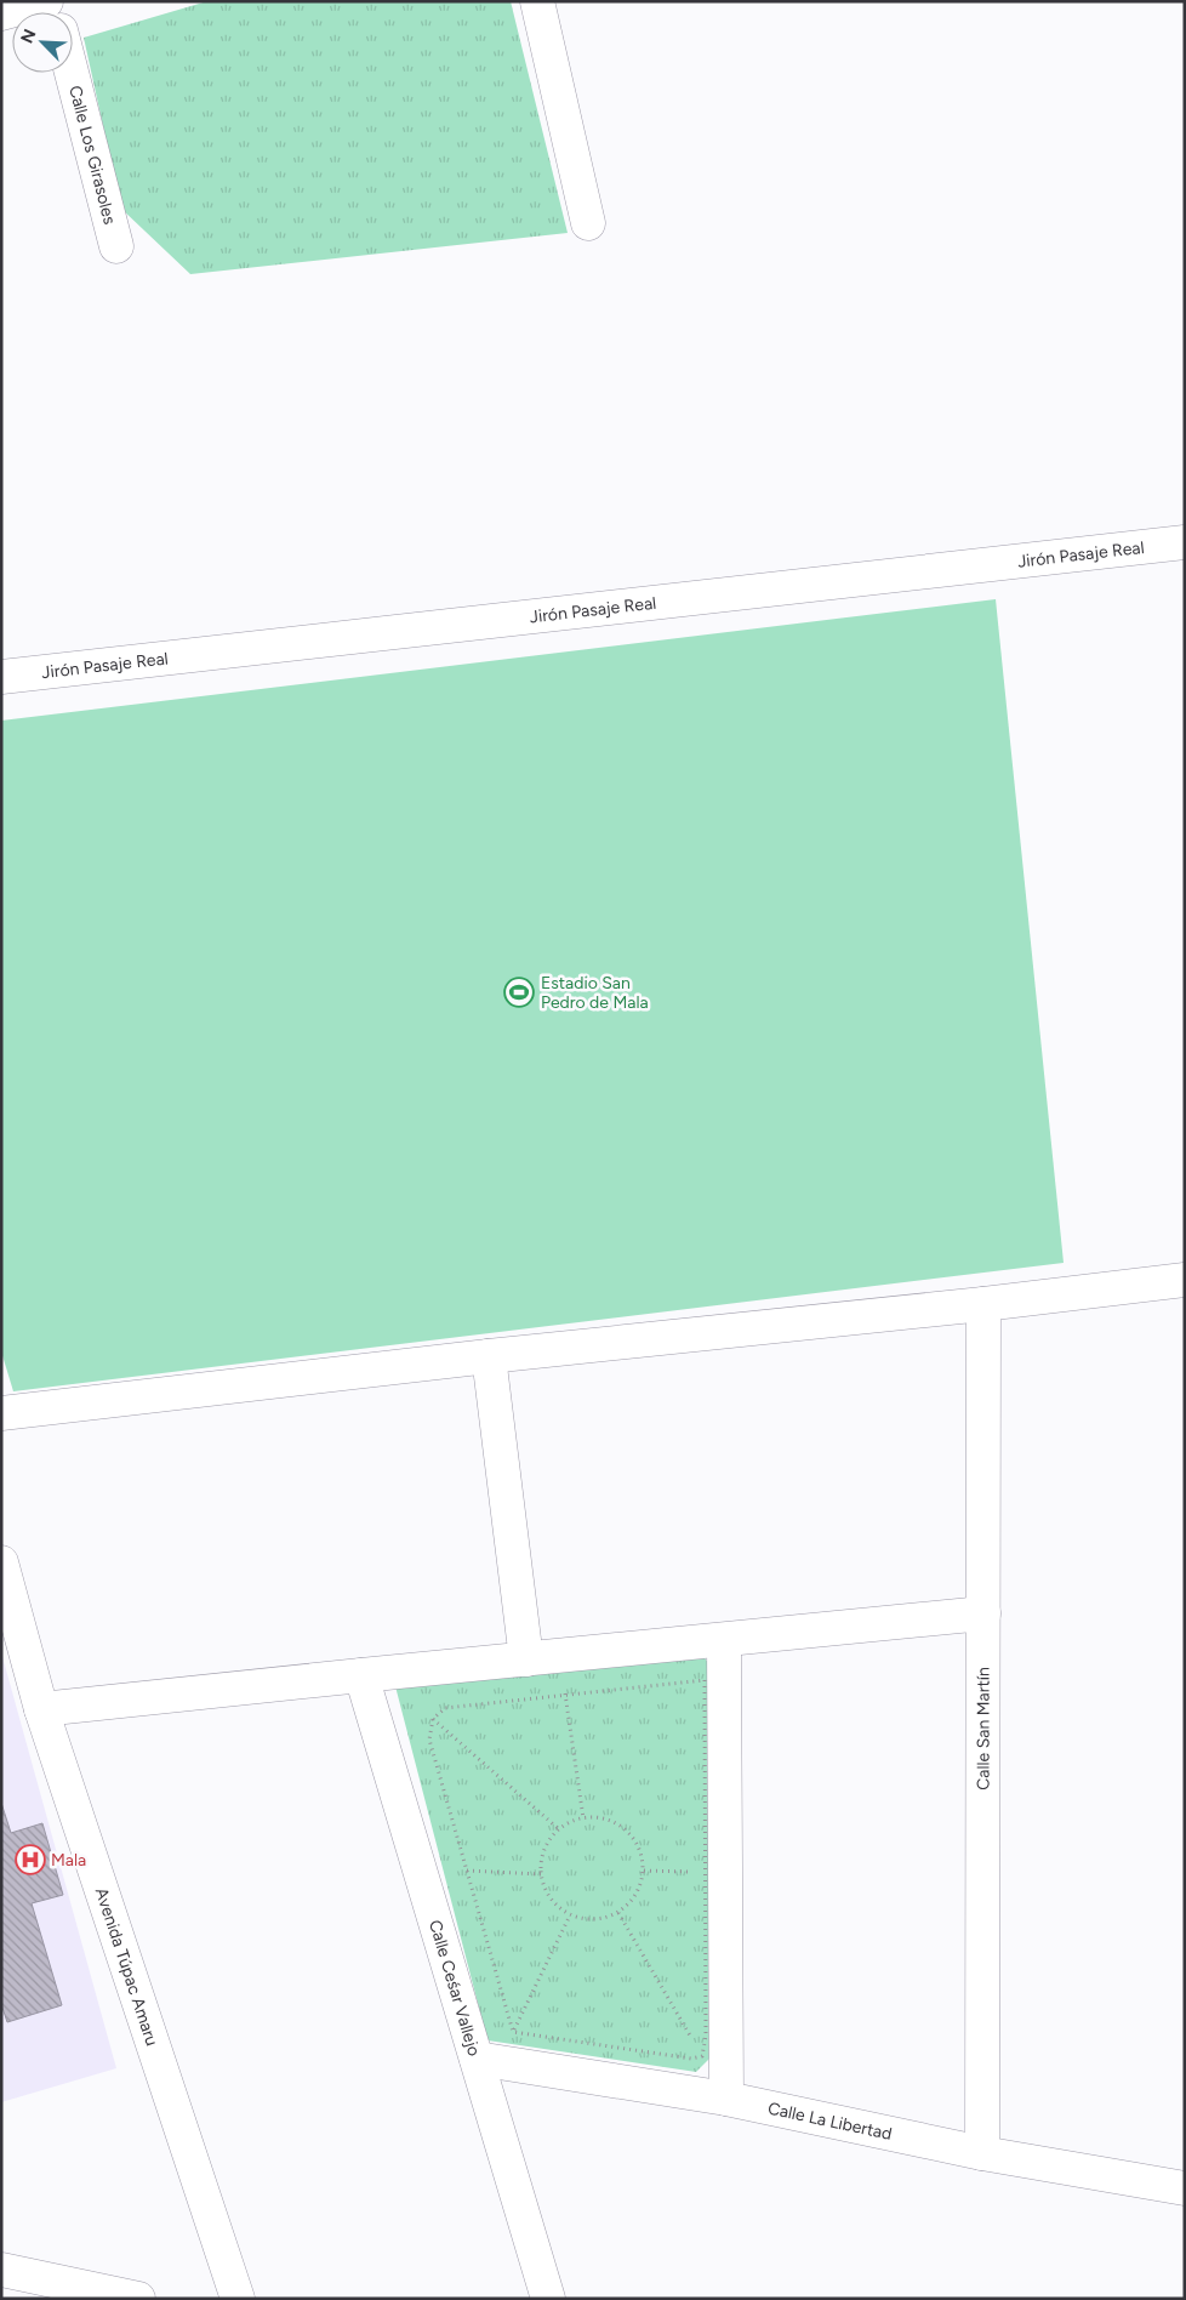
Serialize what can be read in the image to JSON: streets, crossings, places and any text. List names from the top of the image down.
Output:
{
  "streets": {
    "street": [
      "Calle Los Girasoles",
      "Jirón Pasaje Real",
      "Calle San Martín",
      "Avenida Túpac Amaru",
      "Calle Ceśar Vallejo",
      "Calle La Libertad"
    ]
  },
  "crossings": [
    ["Calle San Martín", "Calle La Libertad"],
    ["Calle Ceśar Vallejo", "Calle La Libertad"]
  ],
  "places": {
    "sports": ["Estadio San Pedro de Mala"],
    "hospital": ["Mala"]
  },
  "north": "top left"
}
